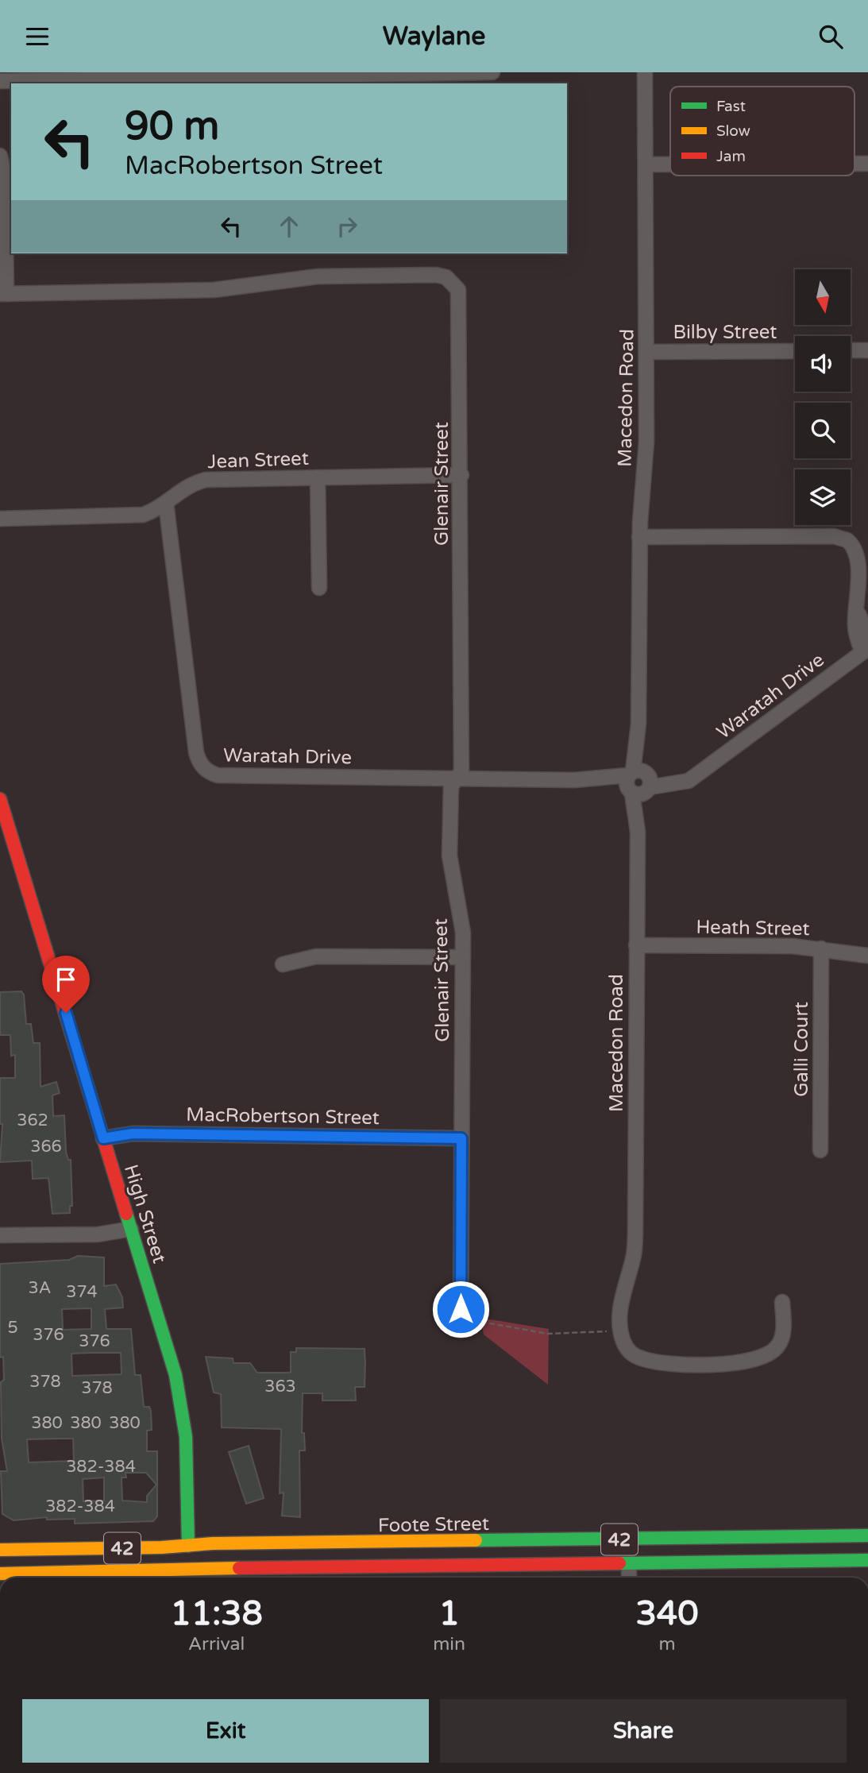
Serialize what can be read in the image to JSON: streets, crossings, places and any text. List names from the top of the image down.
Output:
{
  "streets": {
    "main road": ["High Street", "Foote Street", "42"],
    "street": [
      "Bilby Street",
      "Macedon Road",
      "Jean Street",
      "Glenair Street",
      "Waratah Drive",
      "Heath Street",
      "Galli Court",
      "MacRobertson Street"
    ]
  },
  "crossings": [
    ["Bilby Street", "Macedon Road"],
    ["Macedon Road", "Waratah Drive"],
    ["Macedon Road", "Heath Street"],
    ["Jean Street", "Glenair Street"],
    ["Jean Street", "Waratah Drive"],
    ["Glenair Street", "Waratah Drive"],
    ["Glenair Street", "MacRobertson Street"],
    ["Heath Street", "Galli Court"],
    ["MacRobertson Street", "High Street"],
    ["High Street", "Foote Street"],
    ["High Street", "42"]
  ],
  "house_numbers": [
    "362",
    "366",
    "3A",
    "374",
    "5",
    "376",
    "376",
    "378",
    "363",
    "378",
    "380",
    "380",
    "380",
    "382-384",
    "382-384"
  ],
  "legend": ["Fast", "Slow", "Jam"],
  "north": "bottom",
  "page": {
    "header": "Waylane",
    "turn": ["90 m", "MacRobertson Street"],
    "eta": [
      "11:38",
      "Arrival",
      "1",
      "min",
      "340",
      "m"
    ],
    "buttons": ["Exit", "Share"]
  }
}
